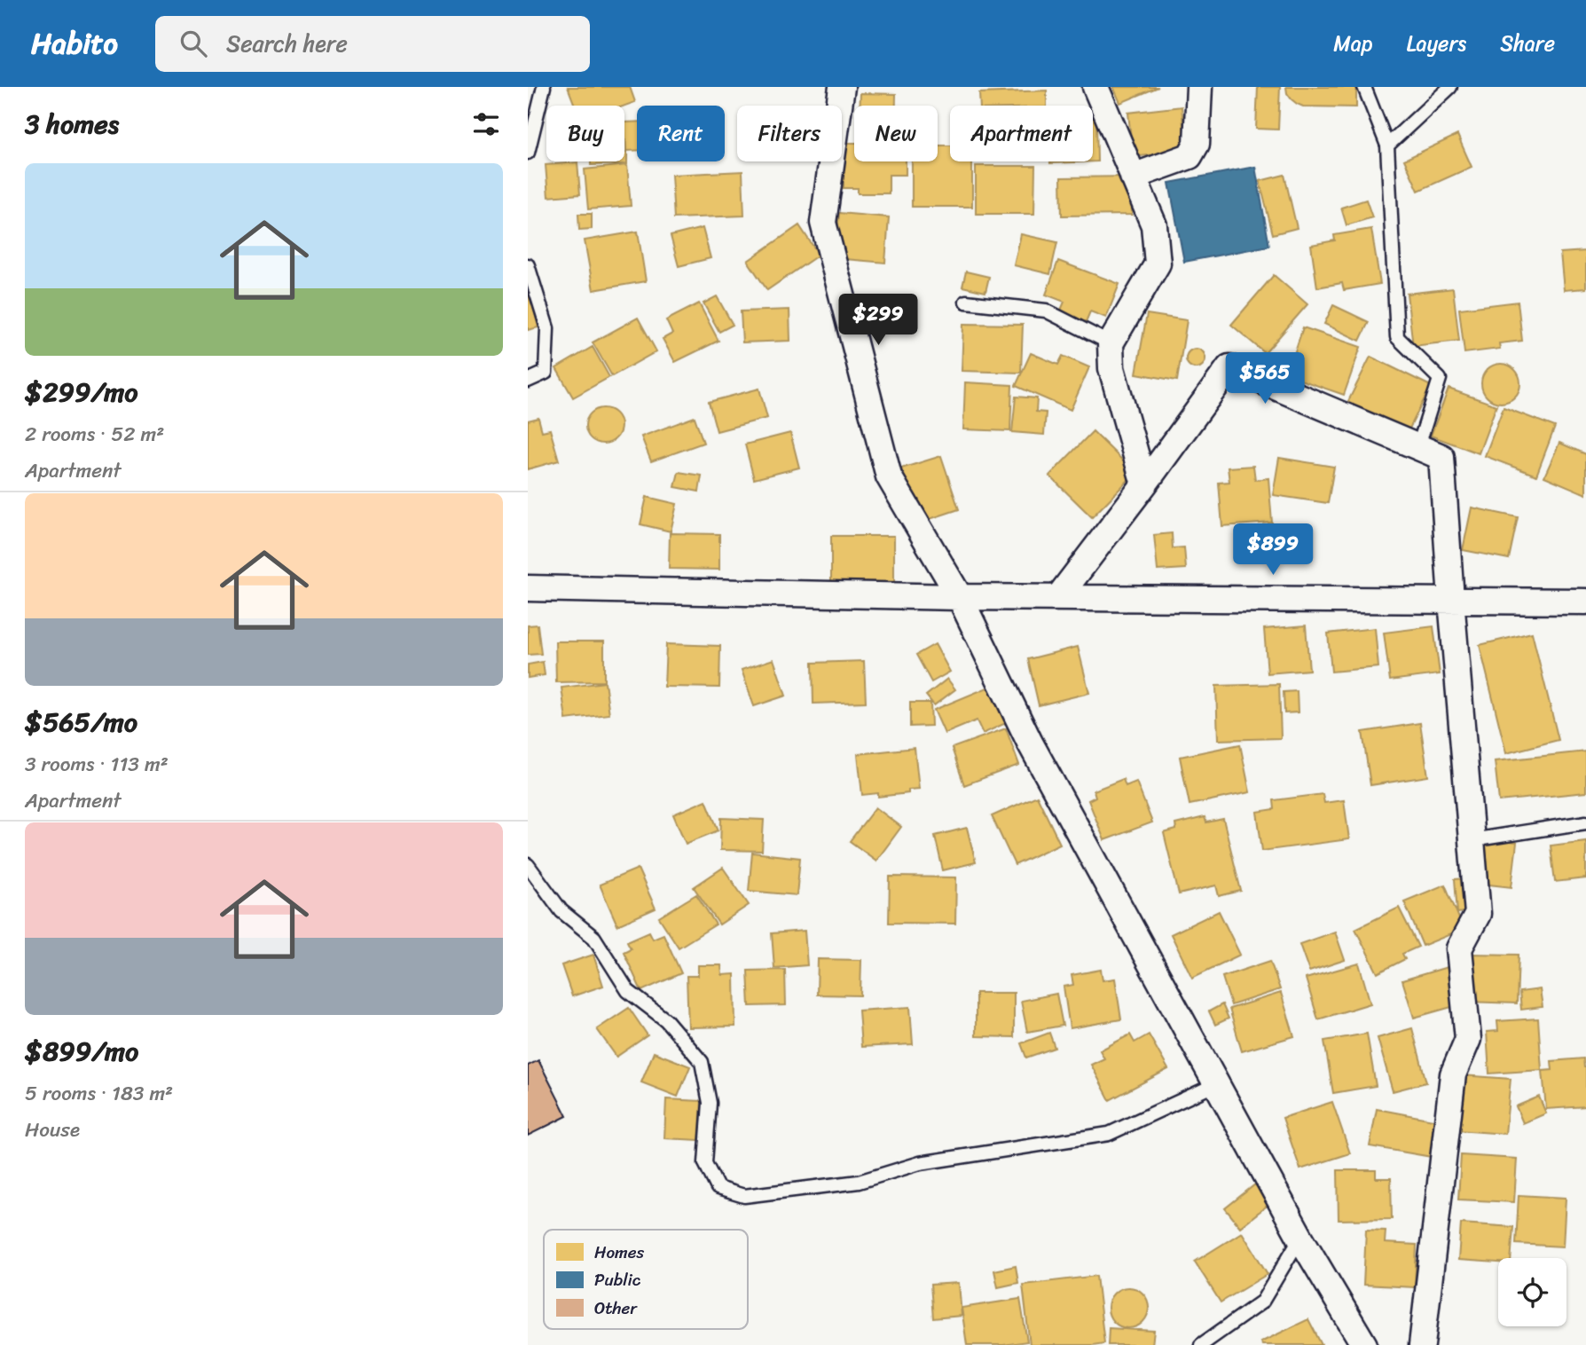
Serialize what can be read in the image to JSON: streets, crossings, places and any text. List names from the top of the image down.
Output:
{
  "legend": ["Homes", "Public", "Other"],
  "page": {
    "header": "Habito",
    "search": "Search here",
    "nav": ["Map", "Layers", "Share"],
    "heading": "3 homes",
    "chip": [
      "Buy",
      "Rent",
      "Filters",
      "New",
      "Apartment"
    ],
    "list": [
      {
        "name": "$299/mo",
        "note": "2 rooms · 52 m² · Apartment"
      },
      {
        "name": "$565/mo",
        "note": "3 rooms · 113 m² · Apartment"
      },
      {
        "name": "$899/mo",
        "note": "5 rooms · 183 m² · House"
      }
    ],
    "price": ["$299", "$565", "$899"]
  }
}
